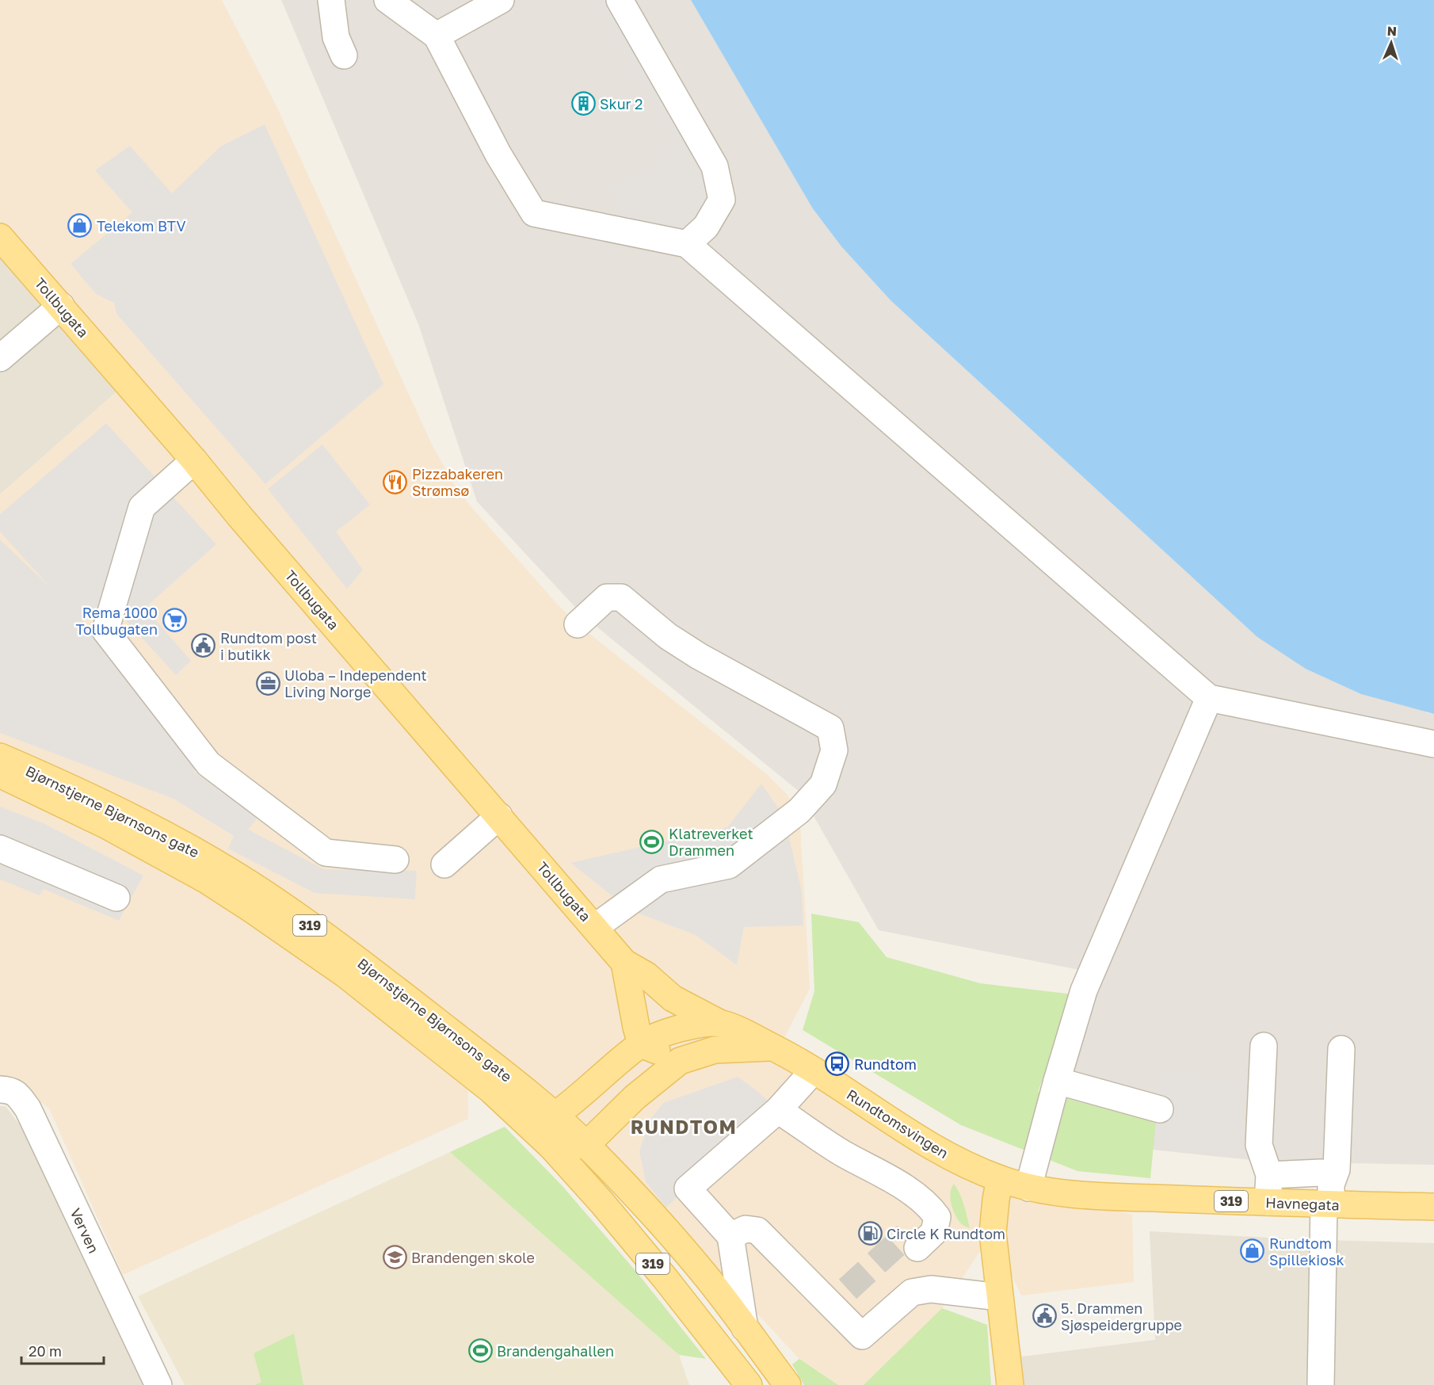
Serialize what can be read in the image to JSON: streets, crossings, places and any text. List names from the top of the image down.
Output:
{
  "streets": {
    "main road": [
      "Tollbugata",
      "Bjørnstjerne Bjørnsons gate",
      "319",
      "Rundtomsvingen",
      "Havnegata"
    ],
    "street": ["Verven"]
  },
  "crossings": [
    ["Tollbugata", "Rundtomsvingen"],
    ["Bjørnstjerne Bjørnsons gate", "319"],
    ["Bjørnstjerne Bjørnsons gate", "Rundtomsvingen"],
    ["Rundtomsvingen", "Havnegata"]
  ],
  "districts": ["RUNDTOM"],
  "places": {
    "building": ["Skur 2"],
    "shop": ["Telekom BTV", "Rundtom Spillekiosk"],
    "restaurant": ["Pizzabakeren Strømsø"],
    "supermarket": ["Rema 1000 Tollbugaten"],
    "public building": ["Rundtom post i butikk", "5. Drammen Sjøspeidergruppe"],
    "office": ["Uloba – Independent Living Norge"],
    "sports": ["Klatreverket Drammen", "Brandengahallen"],
    "bus stop": ["Rundtom"],
    "fuel station": ["Circle K Rundtom"],
    "school or university": ["Brandengen skole"]
  },
  "scale_bar": "20 m",
  "north": "top"
}
